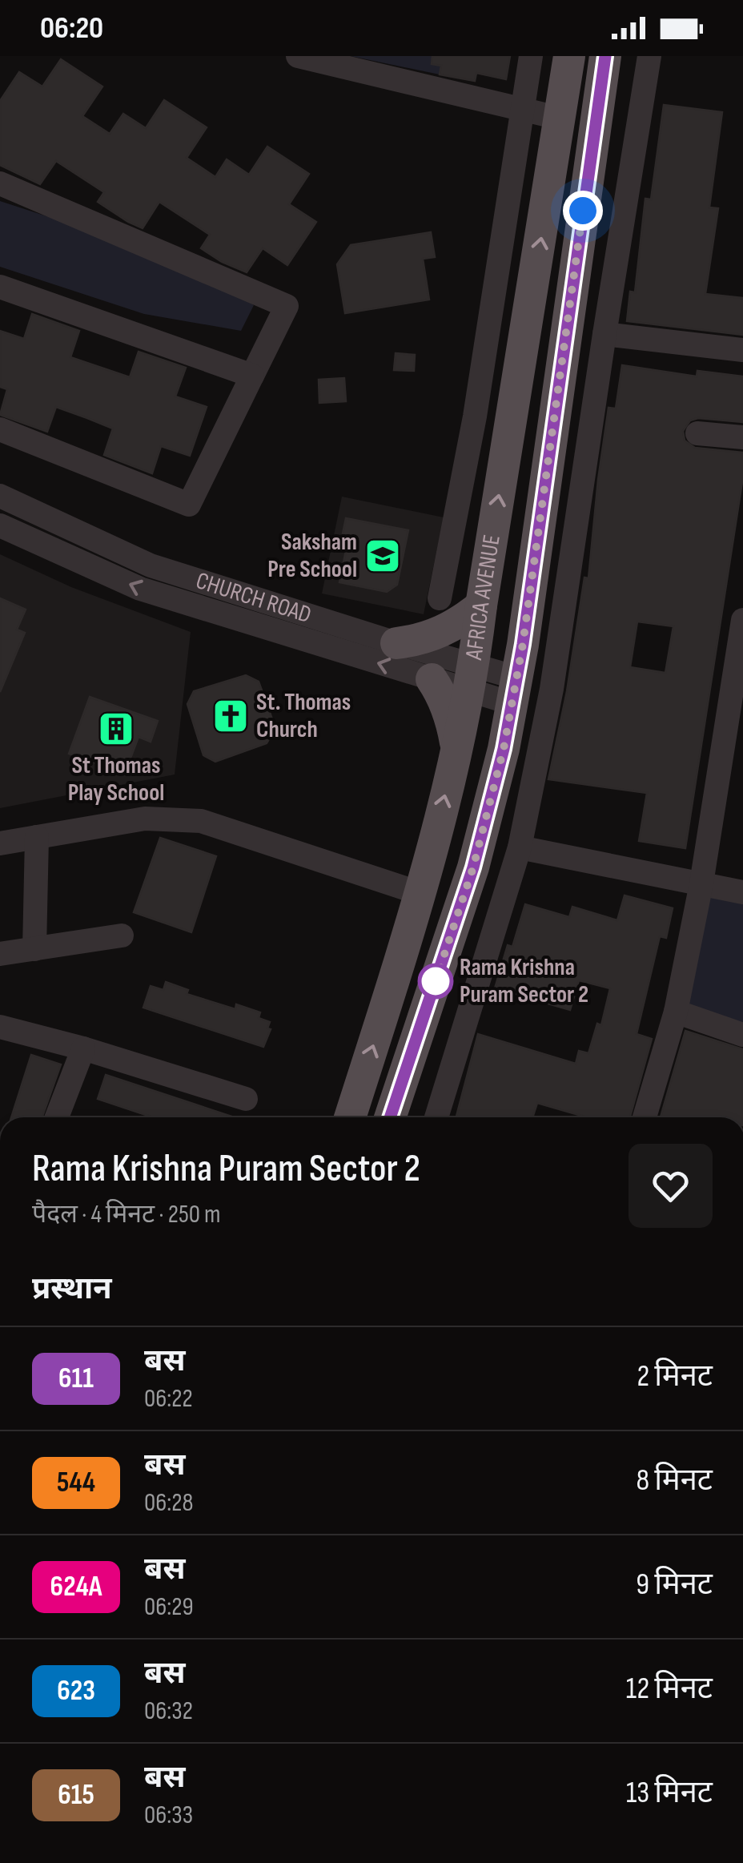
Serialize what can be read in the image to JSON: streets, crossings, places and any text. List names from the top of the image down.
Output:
{
  "streets": {
    "main road": ["AFRICA AVENUE"],
    "street": ["CHURCH ROAD"]
  },
  "crossings": [
    ["AFRICA AVENUE", "CHURCH ROAD"]
  ],
  "places": {
    "school or university": ["Saksham Pre School"],
    "church": ["St. Thomas Church"],
    "building": ["St Thomas Play School"],
    "other": ["Rama Krishna Puram Sector 2"]
  },
  "lines": ["bus line 611"],
  "page": {
    "status": "06:20",
    "heading": [
      ["Rama Krishna Puram Sector 2", "पैदल · 4 मिनट · 250 m"],
      "प्रस्थान"
    ],
    "list": [
      {
        "mark": "611",
        "name": "बस",
        "note": "06:22",
        "value": "2 मिनट"
      },
      {
        "mark": "544",
        "name": "बस",
        "note": "06:28",
        "value": "8 मिनट"
      },
      {
        "mark": "624A",
        "name": "बस",
        "note": "06:29",
        "value": "9 मिनट"
      },
      {
        "mark": "623",
        "name": "बस",
        "note": "06:32",
        "value": "12 मिनट"
      },
      {
        "mark": "615",
        "name": "बस",
        "note": "06:33",
        "value": "13 मिनट"
      }
    ]
  }
}
